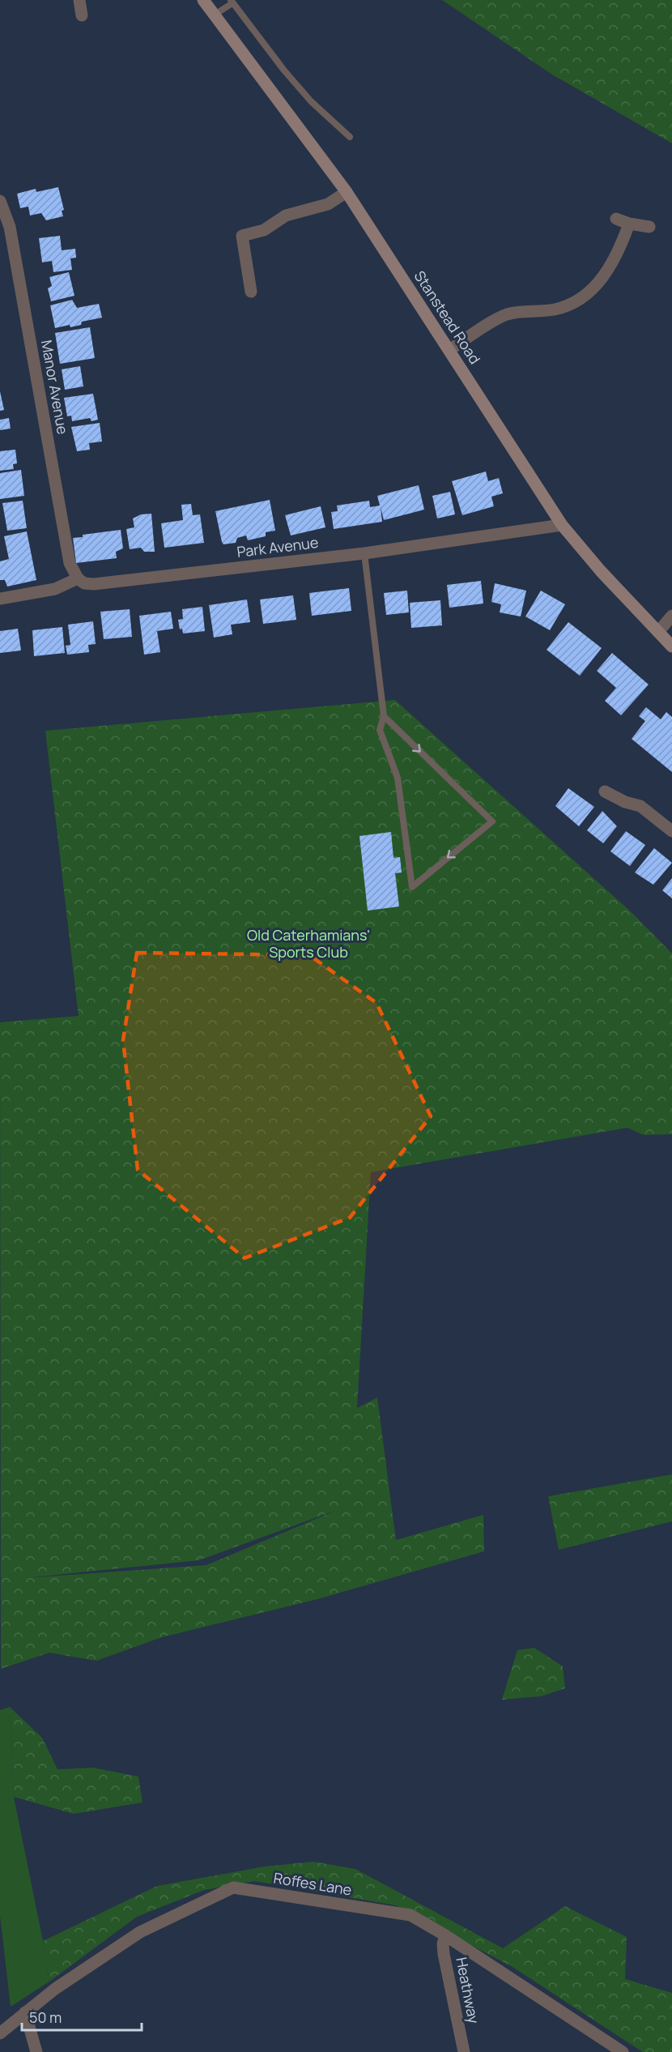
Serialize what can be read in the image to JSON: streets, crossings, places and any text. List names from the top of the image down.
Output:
{
  "streets": {
    "street": [
      "Stanstead Road",
      "Manor Avenue",
      "Park Avenue",
      "Roffes Lane",
      "Heathway"
    ]
  },
  "crossings": [
    ["Stanstead Road", "Park Avenue"],
    ["Manor Avenue", "Park Avenue"],
    ["Roffes Lane", "Heathway"]
  ],
  "parks": ["Old Caterhamians' Sports Club"],
  "scale_bar": "50 m"
}
